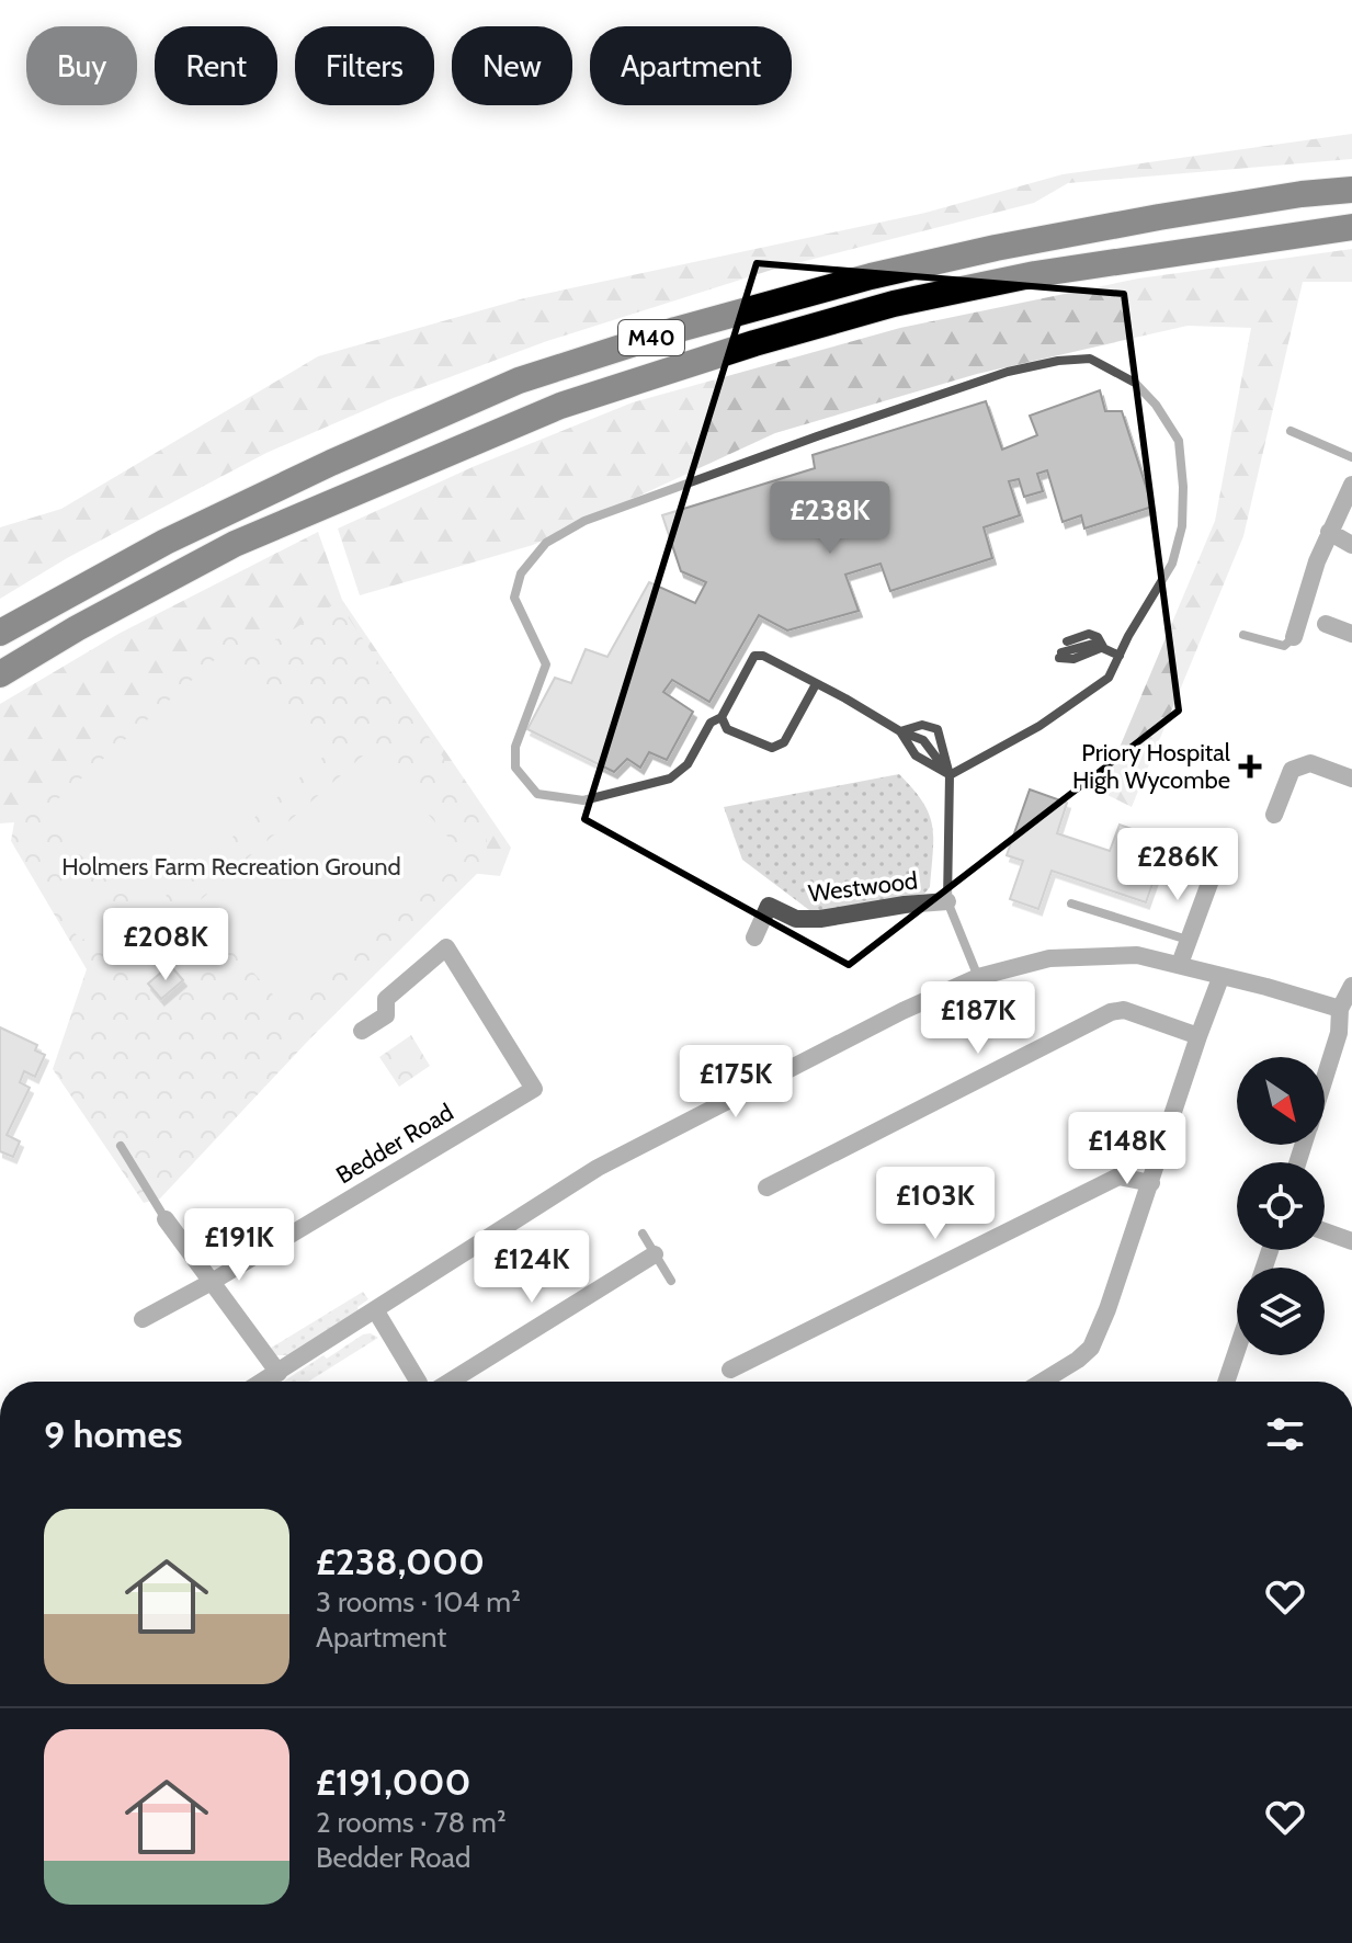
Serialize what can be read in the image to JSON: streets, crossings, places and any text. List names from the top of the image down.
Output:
{
  "streets": {
    "highway": ["M40"],
    "street": ["Westwood", "Bedder Road"]
  },
  "parks": ["Holmers Farm Recreation Ground"],
  "places": {
    "health": ["Priory Hospital High Wycombe"]
  },
  "north": "bottom right",
  "page": {
    "chip": [
      "Buy",
      "Rent",
      "Filters",
      "New",
      "Apartment"
    ],
    "price": [
      "£238K",
      "£286K",
      "£208K",
      "£187K",
      "£175K",
      "£148K",
      "£103K",
      "£191K",
      "£124K"
    ],
    "heading": "9 homes",
    "list": [
      {
        "name": "£238,000",
        "note": "3 rooms · 104 m² · Apartment"
      },
      {
        "name": "£191,000",
        "note": "2 rooms · 78 m² · Bedder Road"
      }
    ]
  }
}
